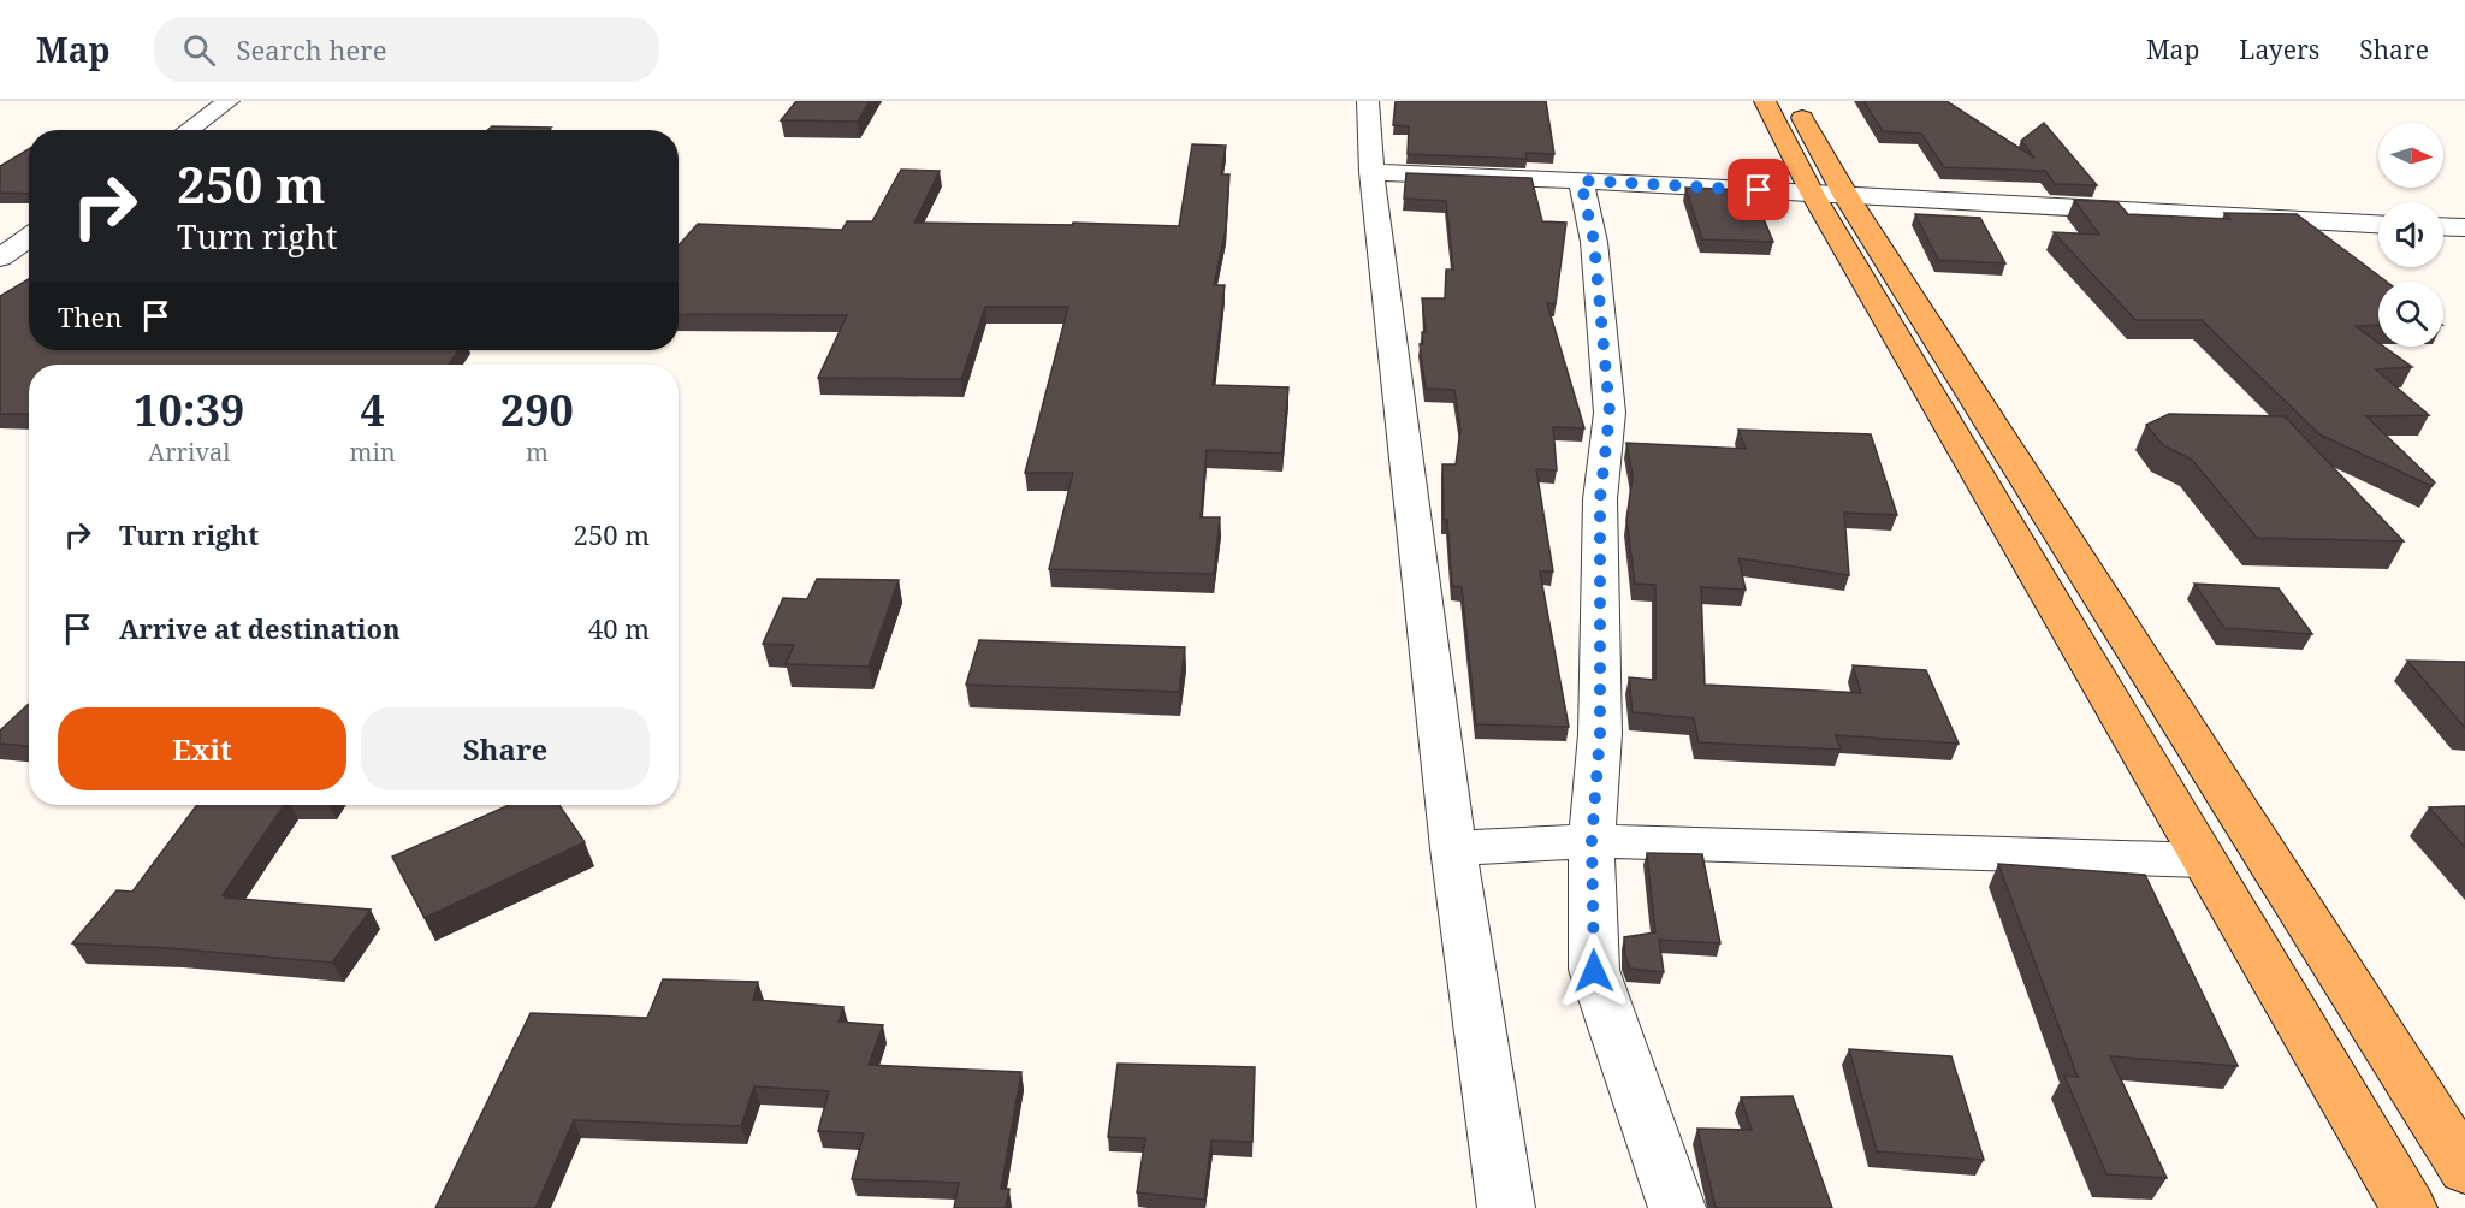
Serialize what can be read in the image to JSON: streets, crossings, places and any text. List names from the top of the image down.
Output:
{
  "north": "right",
  "page": {
    "header": "Map",
    "search": "Search here",
    "nav": ["Map", "Layers", "Share"],
    "turn": ["250 m", "Turn right"],
    "then": "Then",
    "eta": [
      "10:39",
      "Arrival",
      "4",
      "min",
      "290",
      "m"
    ],
    "list": [
      {
        "name": "Turn right",
        "value": "250 m"
      },
      {
        "name": "Arrive at destination",
        "value": "40 m"
      }
    ],
    "buttons": ["Exit", "Share"]
  }
}
